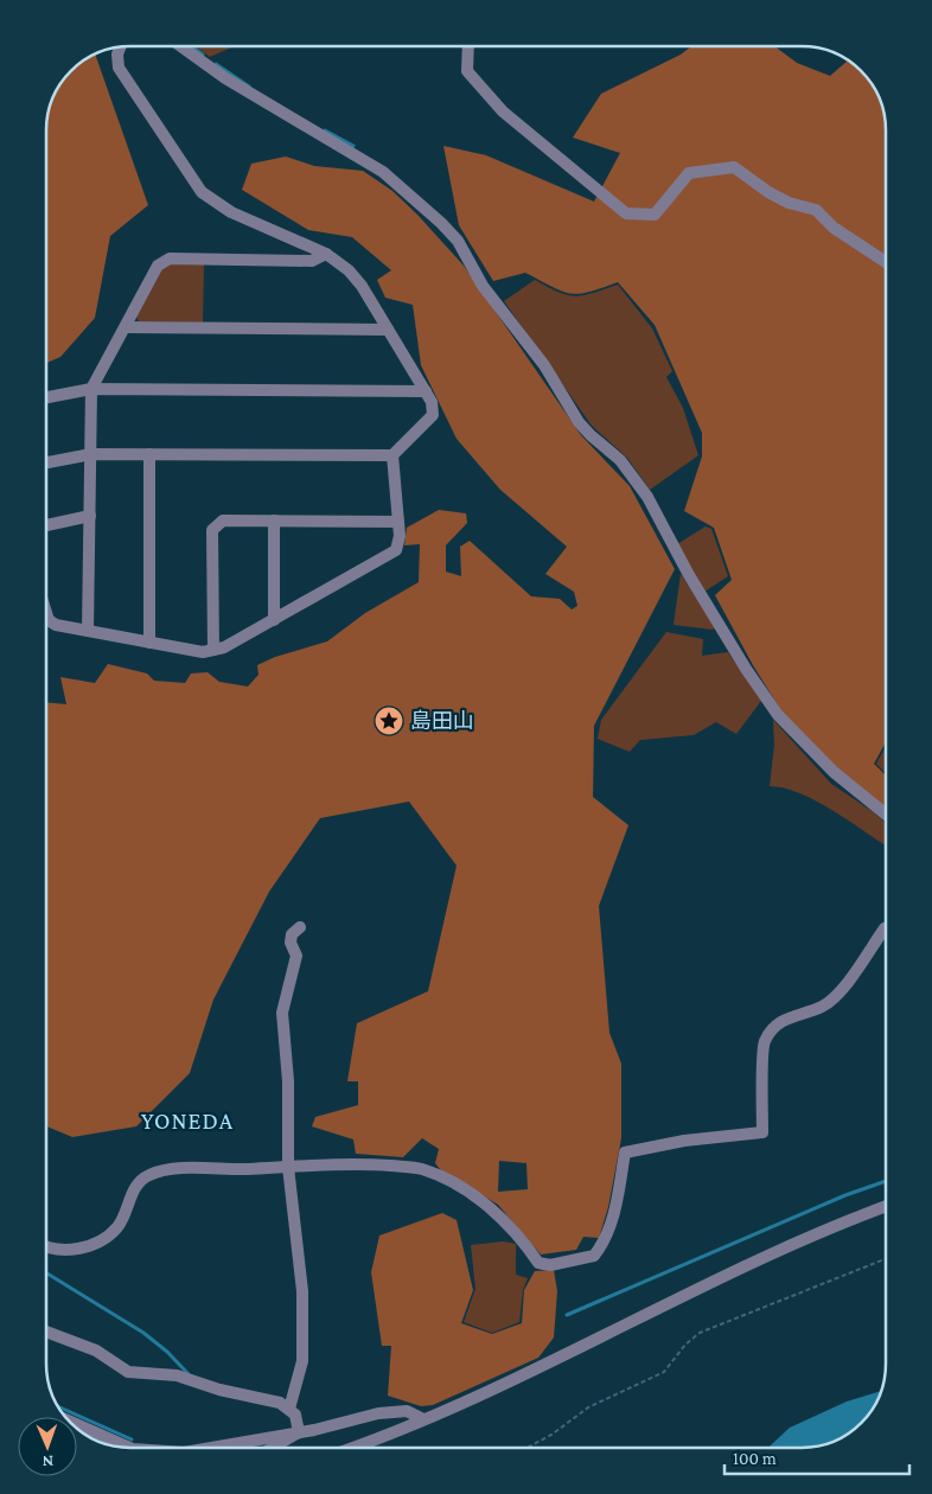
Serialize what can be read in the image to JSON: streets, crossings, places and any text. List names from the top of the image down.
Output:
{
  "districts": ["YONEDA"],
  "places": {
    "place": ["島田山"]
  },
  "scale_bar": "100 m",
  "north": "bottom"
}
